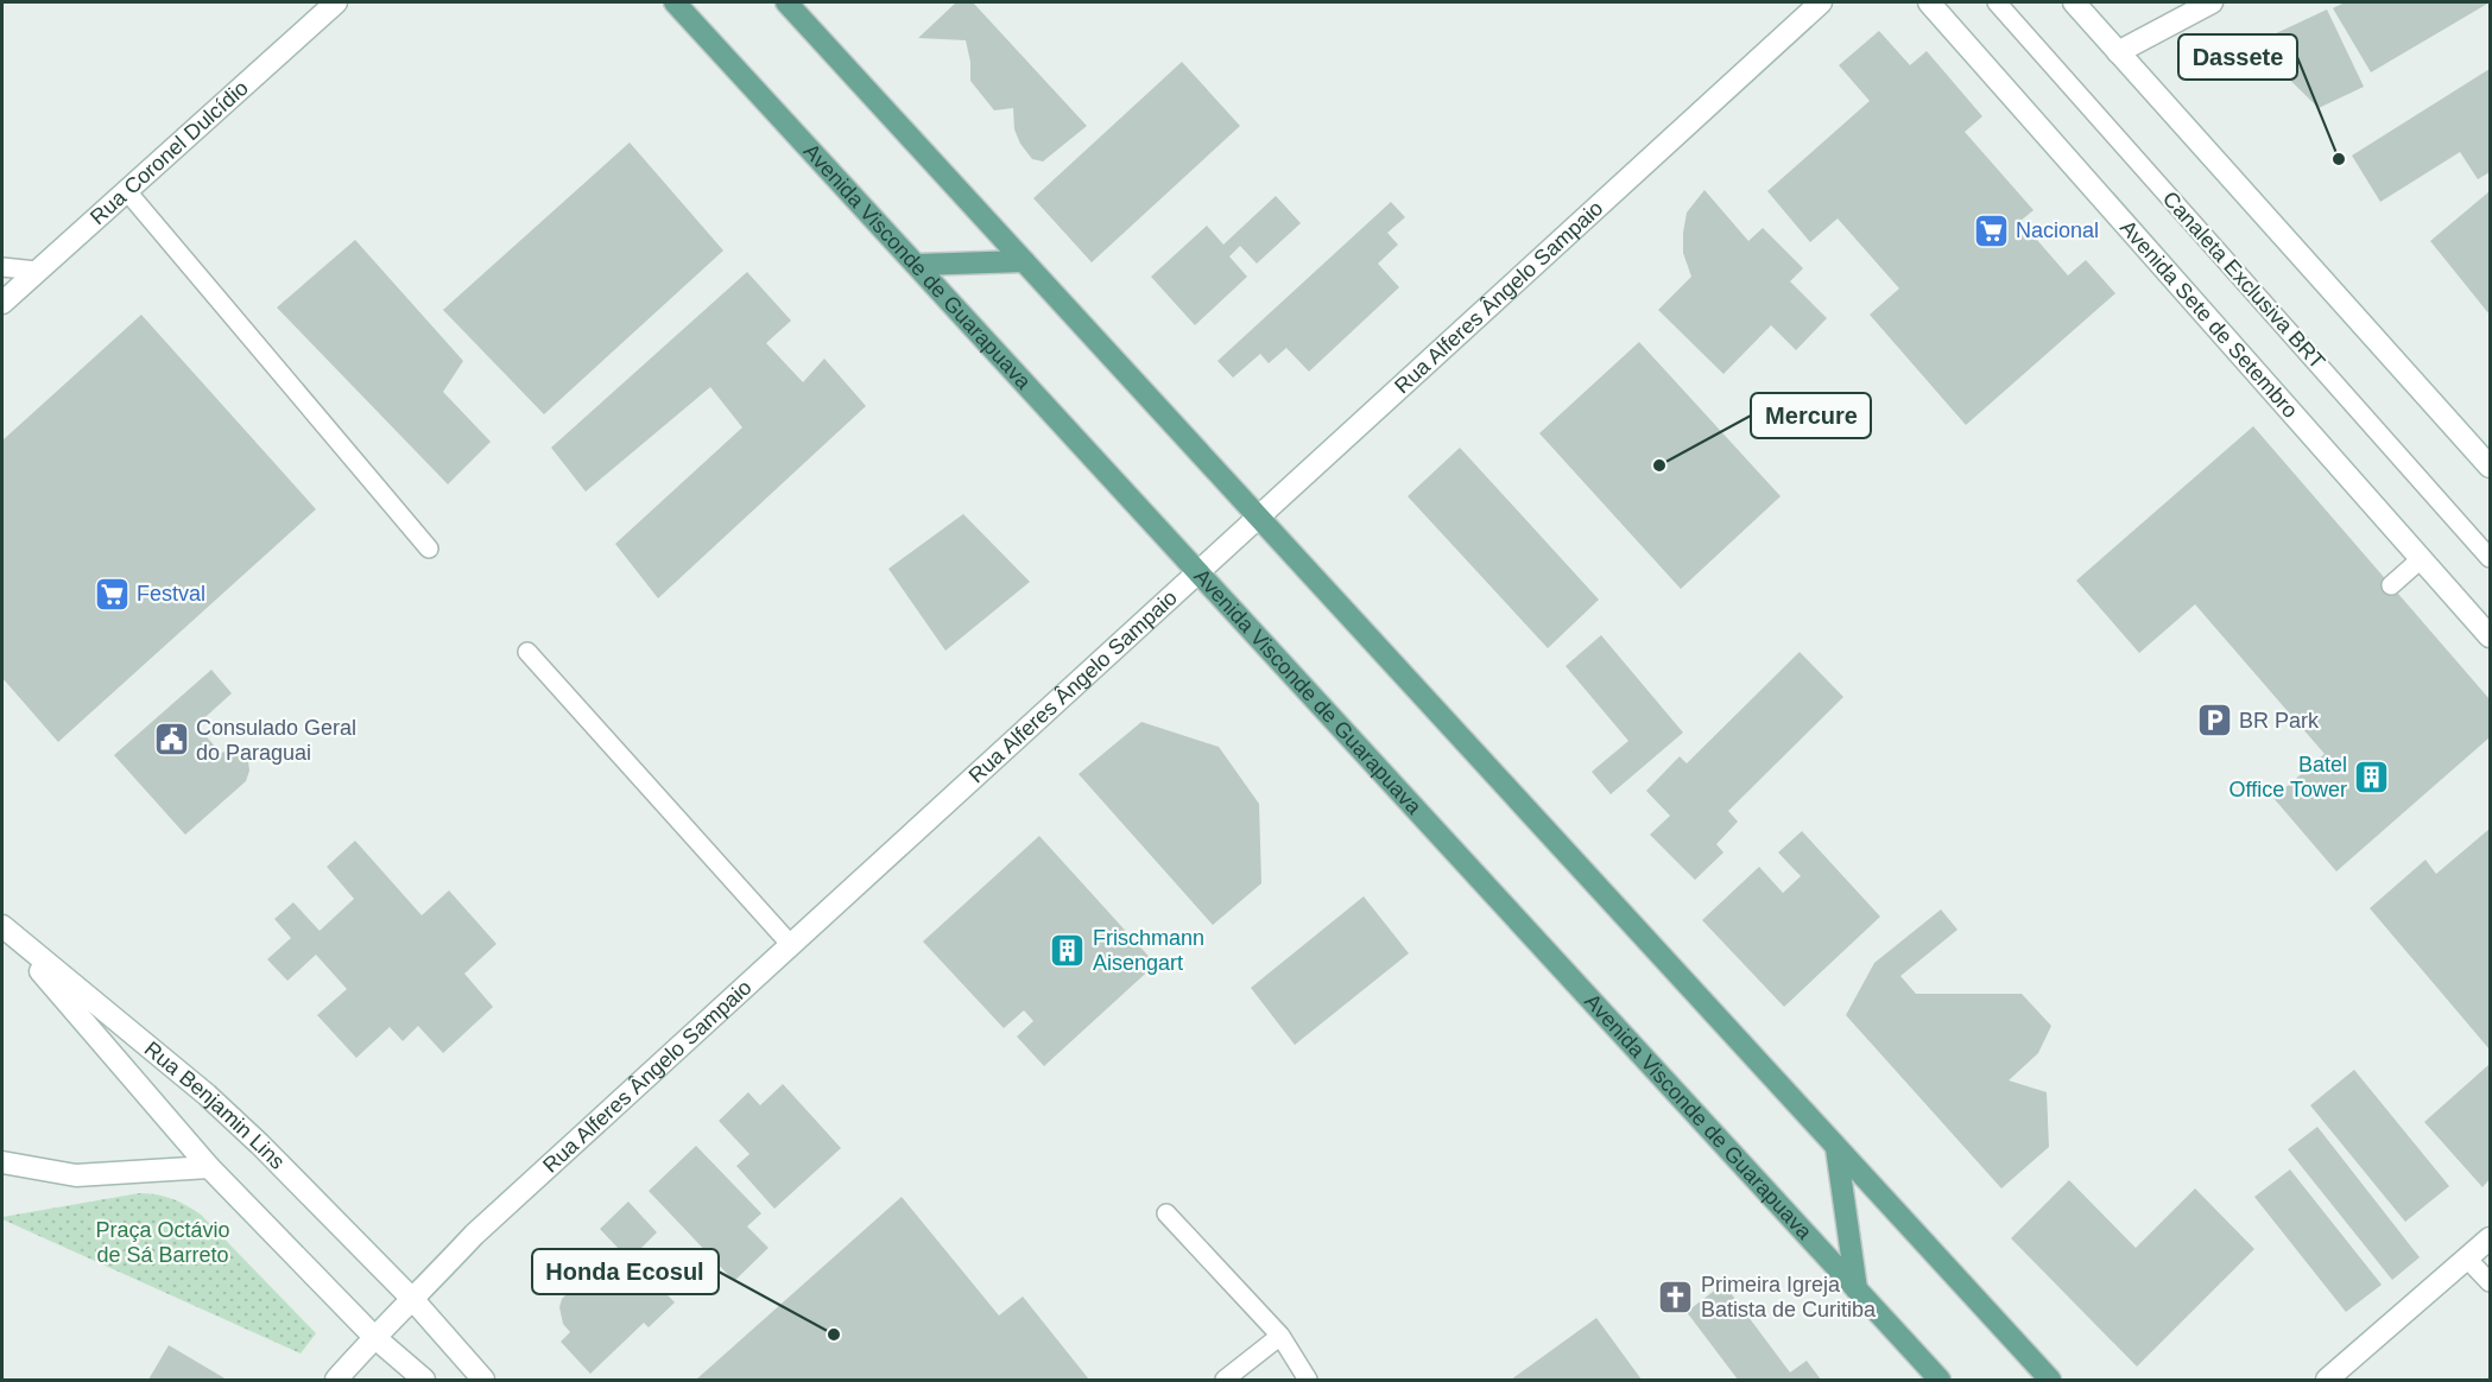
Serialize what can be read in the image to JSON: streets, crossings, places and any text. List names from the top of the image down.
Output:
{
  "streets": {
    "main road": [
      "Rua Coronel Dulcídio",
      "Avenida Visconde de Guarapuava",
      "Rua Alferes Ângelo Sampaio",
      "Avenida Sete de Setembro",
      "Rua Benjamin Lins"
    ],
    "lane": ["Canaleta Exclusiva BRT"]
  },
  "crossings": [
    ["Avenida Visconde de Guarapuava", "Rua Alferes Ângelo Sampaio"],
    ["Rua Alferes Ângelo Sampaio", "Rua Benjamin Lins"]
  ],
  "parks": ["Praça Octávio de Sá Barreto"],
  "places": {
    "other": ["Dassete", "Mercure", "Honda Ecosul"],
    "supermarket": ["Nacional", "Festval"],
    "parking": ["BR Park"],
    "public building": ["Consulado Geral do Paraguai"],
    "building": ["Batel Office Tower", "Frischmann Aisengart"],
    "church": ["Primeira Igreja Batista de Curitiba"]
  }
}
